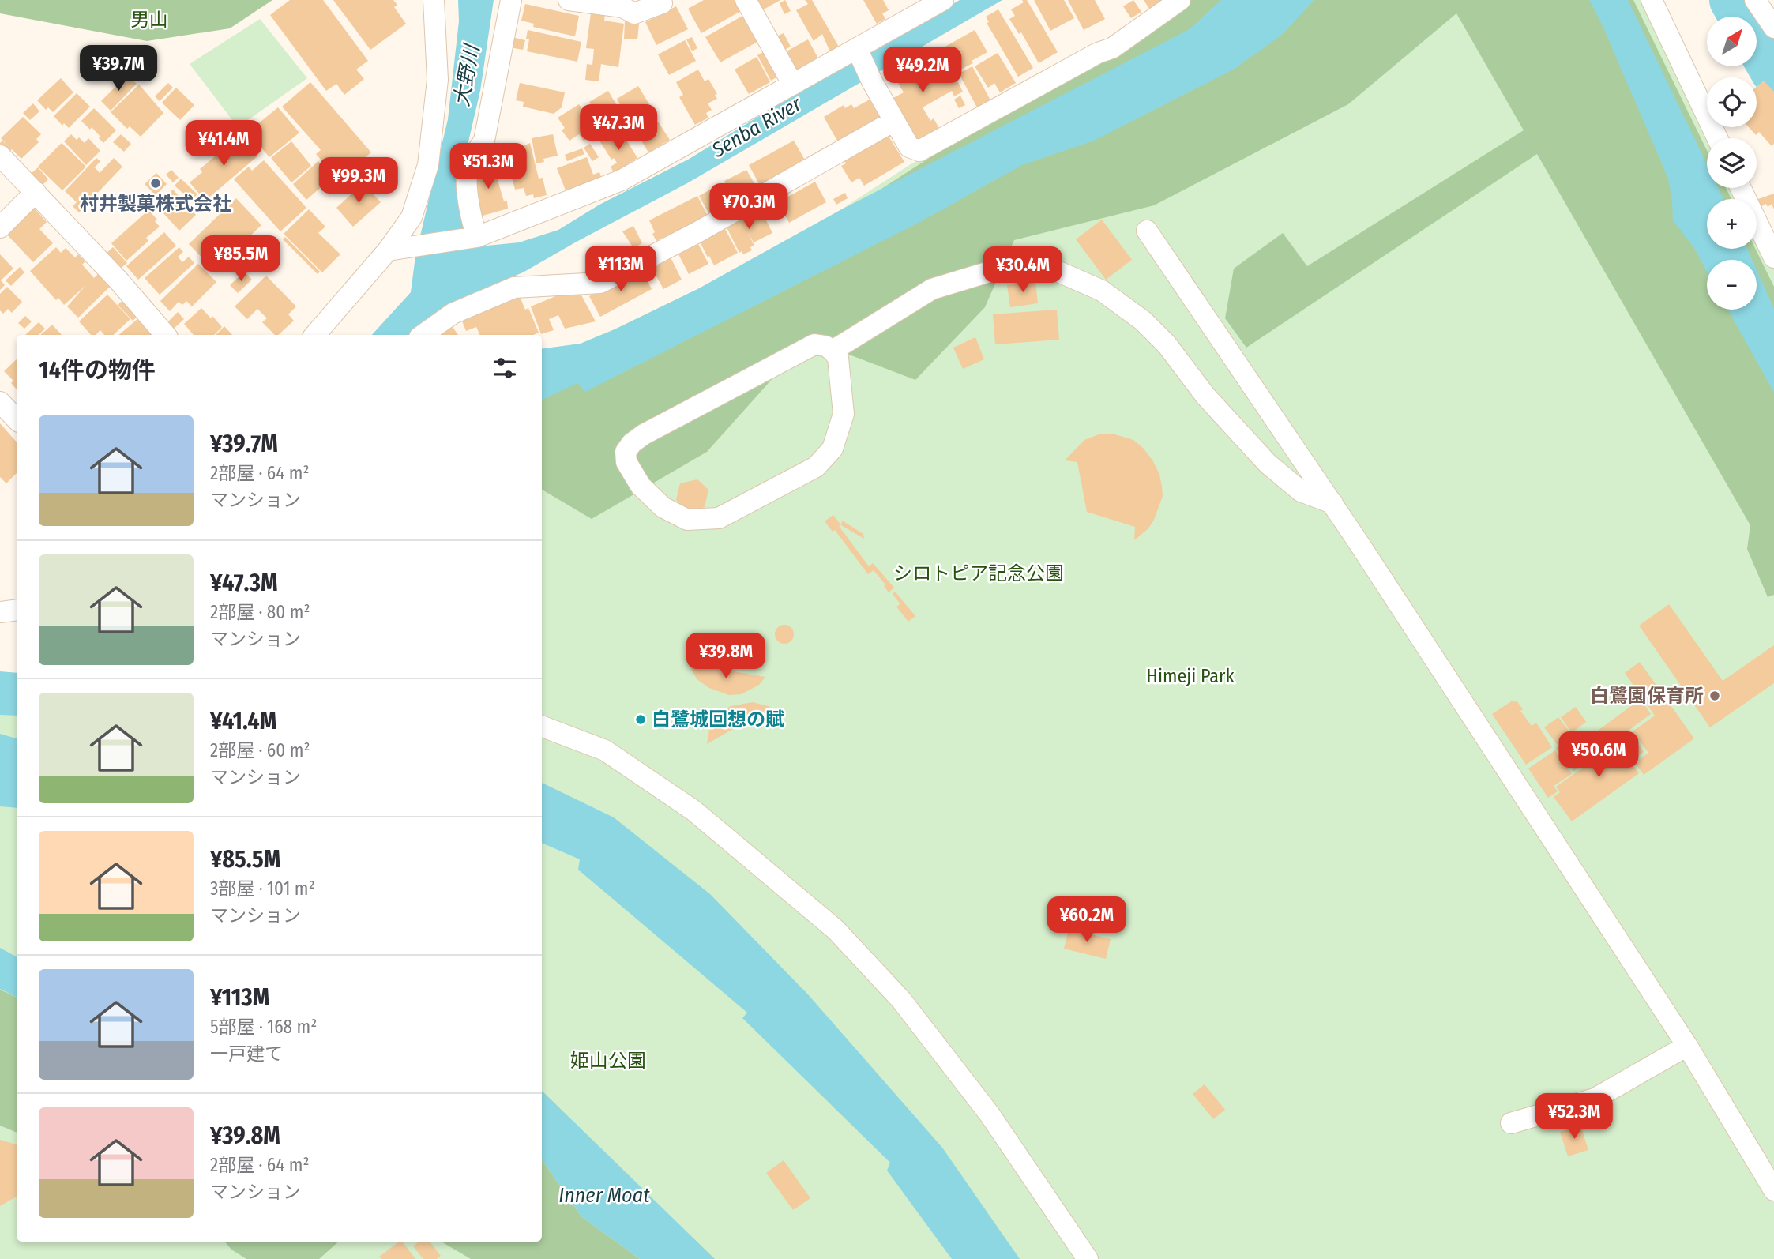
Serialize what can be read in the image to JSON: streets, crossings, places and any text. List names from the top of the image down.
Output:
{
  "water": ["大野川", "Senba River", "Inner Moat"],
  "parks": [
    "男山",
    "シロトピア記念公園",
    "Himeji Park",
    "姫山公園"
  ],
  "places": ["村井製菓株式会社", "白鷺園保育所", "白鷺城回想の賦"],
  "north": "top right",
  "page": {
    "map_buttons": ["+", "−"],
    "price": [
      "¥39.7M",
      "¥49.2M",
      "¥47.3M",
      "¥41.4M",
      "¥51.3M",
      "¥99.3M",
      "¥70.3M",
      "¥85.5M",
      "¥113M",
      "¥30.4M",
      "¥39.8M",
      "¥50.6M",
      "¥60.2M",
      "¥52.3M"
    ],
    "heading": "14件の物件",
    "list": [
      {
        "name": "¥39.7M",
        "note": "2部屋 · 64 m² · マンション"
      },
      {
        "name": "¥47.3M",
        "note": "2部屋 · 80 m² · マンション"
      },
      {
        "name": "¥41.4M",
        "note": "2部屋 · 60 m² · マンション"
      },
      {
        "name": "¥85.5M",
        "note": "3部屋 · 101 m² · マンション"
      },
      {
        "name": "¥113M",
        "note": "5部屋 · 168 m² · 一戸建て"
      },
      {
        "name": "¥39.8M",
        "note": "2部屋 · 64 m² · マンション"
      }
    ]
  }
}
